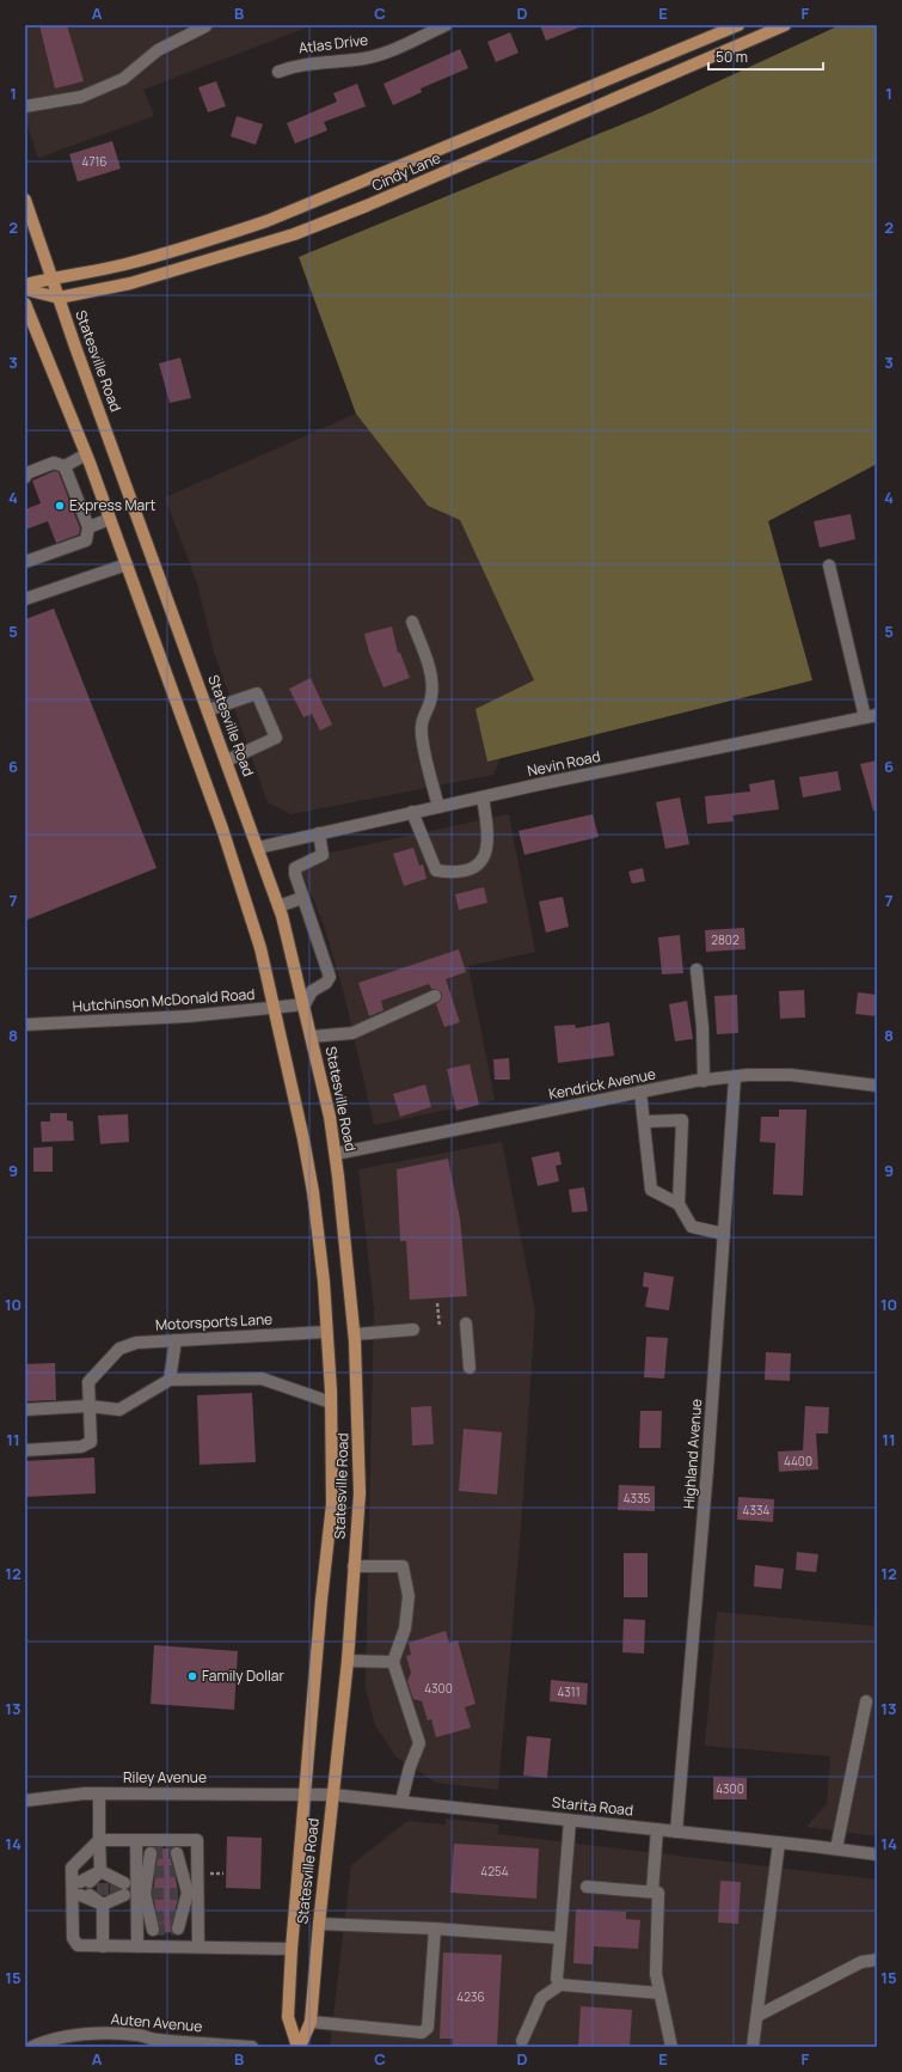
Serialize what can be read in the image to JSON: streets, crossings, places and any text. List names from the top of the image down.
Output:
{
  "streets": {
    "main road": ["Cindy Lane", "Statesville Road"],
    "street": [
      "Atlas Drive",
      "Nevin Road",
      "Hutchinson McDonald Road",
      "Kendrick Avenue",
      "Motorsports Lane",
      "Highland Avenue",
      "Riley Avenue",
      "Starita Road",
      "Auten Avenue"
    ]
  },
  "crossings": [
    ["Cindy Lane", "Statesville Road"],
    ["Statesville Road", "Nevin Road"],
    ["Statesville Road", "Hutchinson McDonald Road"],
    ["Statesville Road", "Kendrick Avenue"],
    ["Statesville Road", "Motorsports Lane"],
    ["Statesville Road", "Riley Avenue"],
    ["Statesville Road", "Starita Road"],
    ["Kendrick Avenue", "Highland Avenue"],
    ["Highland Avenue", "Starita Road"],
    ["Riley Avenue", "Starita Road"]
  ],
  "places": ["Express Mart", "Family Dollar"],
  "house_numbers": [
    "4716",
    "2802",
    "4400",
    "4335",
    "4334",
    "4300",
    "4311",
    "4300",
    "4254",
    "4236"
  ],
  "scale_bar": "50 m",
  "grid": {
    "columns": [
      "A",
      "B",
      "C",
      "D",
      "E",
      "F"
    ],
    "rows": [
      "1",
      "2",
      "3",
      "4",
      "5",
      "6",
      "7",
      "8",
      "9",
      "10",
      "11",
      "12",
      "13",
      "14",
      "15"
    ]
  }
}
